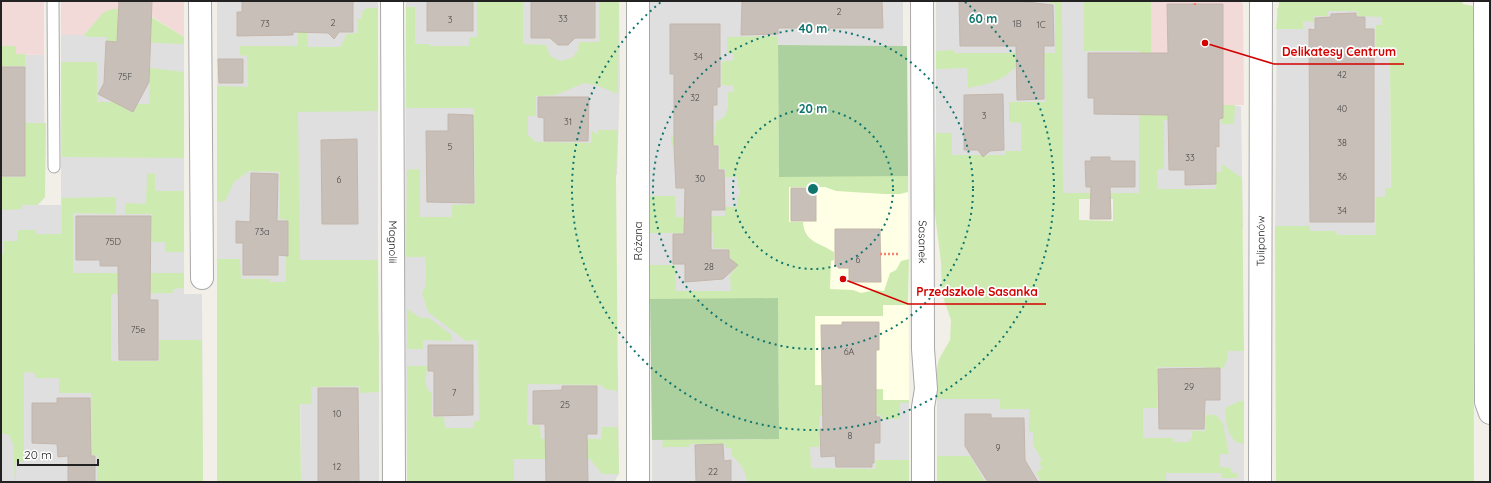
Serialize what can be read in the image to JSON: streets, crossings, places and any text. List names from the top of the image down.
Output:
{
  "streets": {
    "street": [
      "Różana",
      "Tulipanów",
      "Magnolii",
      "Sasanek"
    ]
  },
  "places": ["Delikatesy Centrum", "Przedszkole Sasanka"],
  "house_numbers": [
    "2",
    "33",
    "3",
    "2",
    "73",
    "1B",
    "1C",
    "34",
    "42",
    "75F",
    "32",
    "40",
    "3",
    "31",
    "38",
    "5",
    "33",
    "36",
    "30",
    "6",
    "34",
    "73a",
    "75D",
    "6",
    "28",
    "75e",
    "6A",
    "29",
    "7",
    "25",
    "10",
    "8",
    "9",
    "12",
    "22"
  ],
  "scale_bar": "20 m",
  "rings": ["60 m", "40 m", "20 m"]
}
